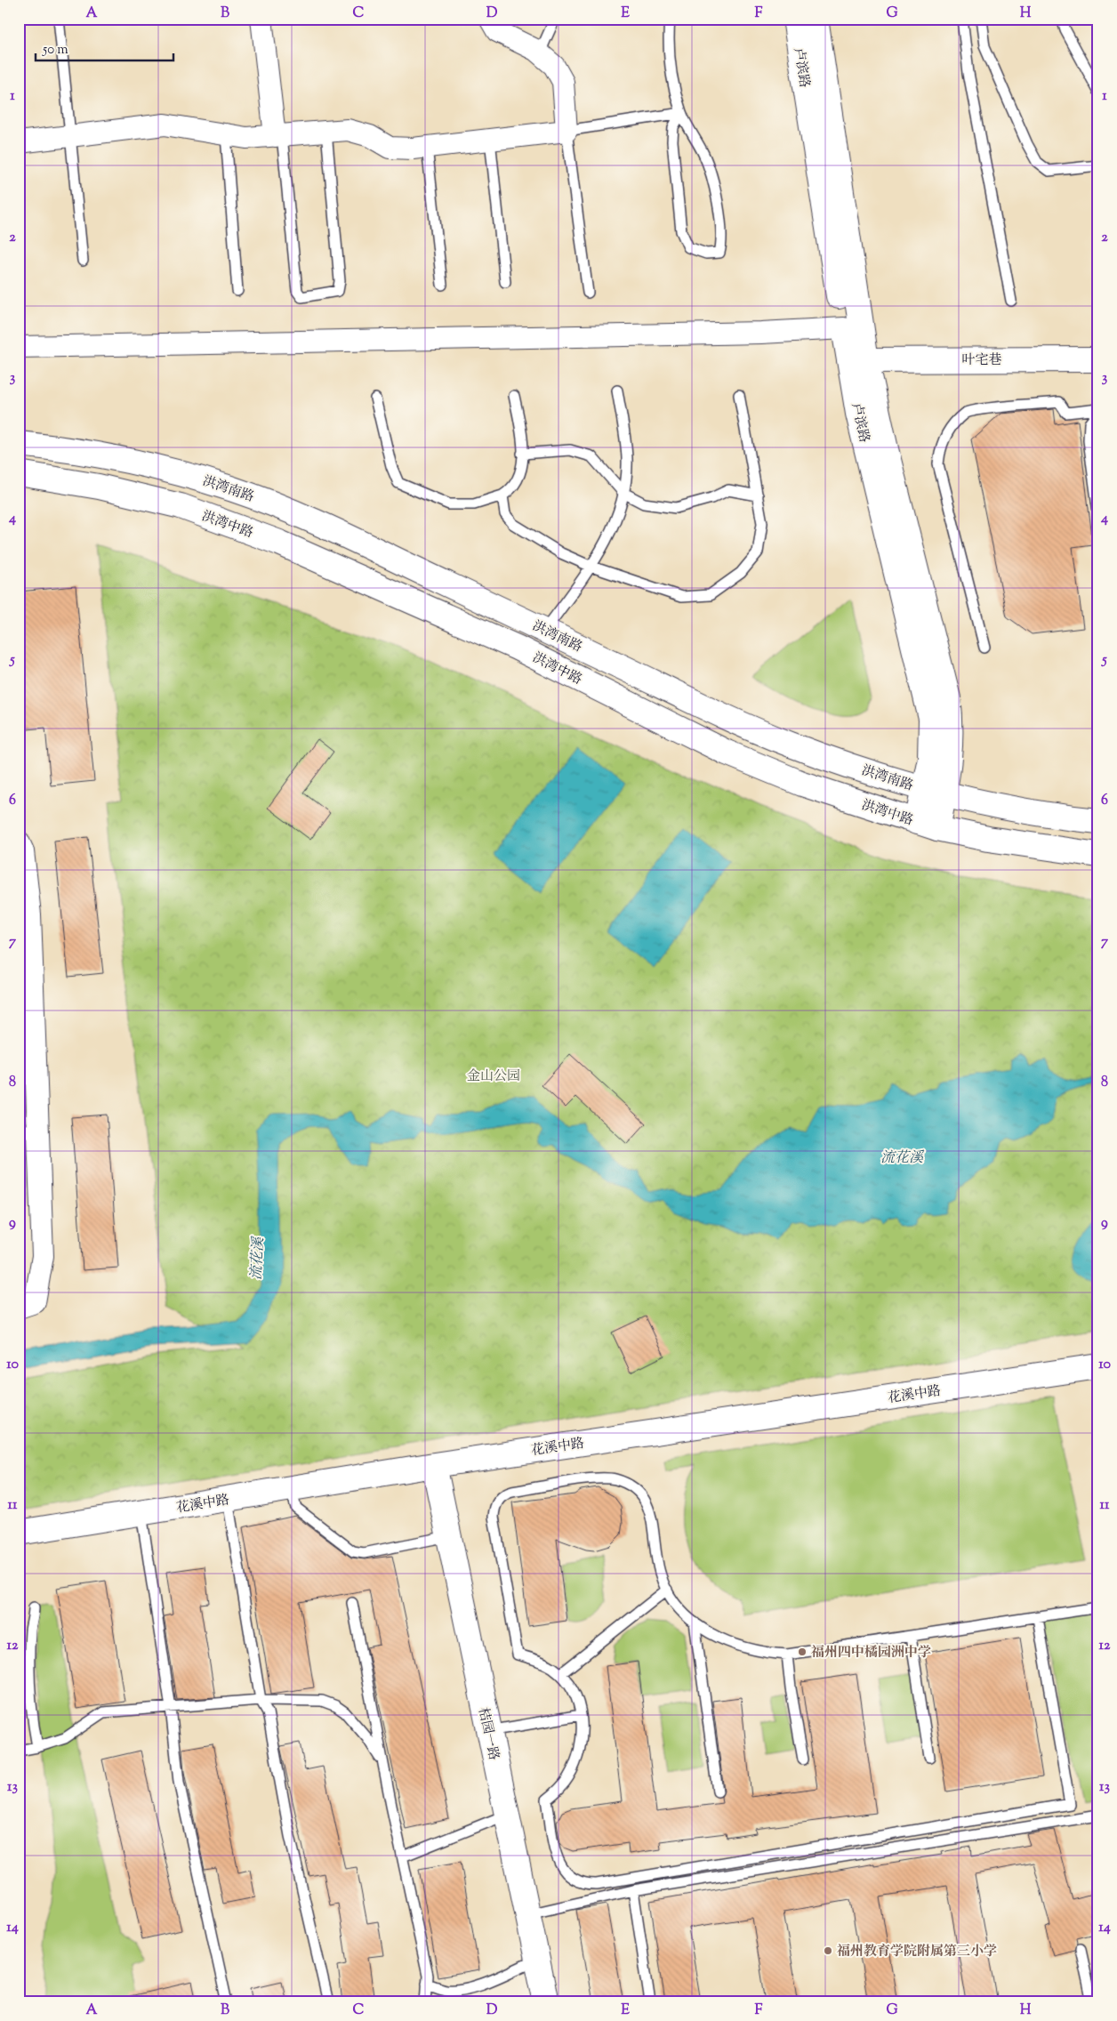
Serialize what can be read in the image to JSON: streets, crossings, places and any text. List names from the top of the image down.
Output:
{
  "streets": {
    "main road": [
      "卢滨路",
      "叶宅巷",
      "洪湾南路",
      "洪湾中路",
      "花溪中路",
      "桔园一路"
    ]
  },
  "crossings": [
    ["卢滨路", "洪湾南路"],
    ["花溪中路", "桔园一路"]
  ],
  "water": ["流花溪"],
  "parks": ["金山公园"],
  "places": ["福州四中橘园洲中学", "福州教育学院附属第三小学"],
  "scale_bar": "50 m",
  "grid": {
    "columns": [
      "A",
      "B",
      "C",
      "D",
      "E",
      "F",
      "G",
      "H"
    ],
    "rows": [
      "1",
      "2",
      "3",
      "4",
      "5",
      "6",
      "7",
      "8",
      "9",
      "10",
      "11",
      "12",
      "13",
      "14"
    ]
  }
}
